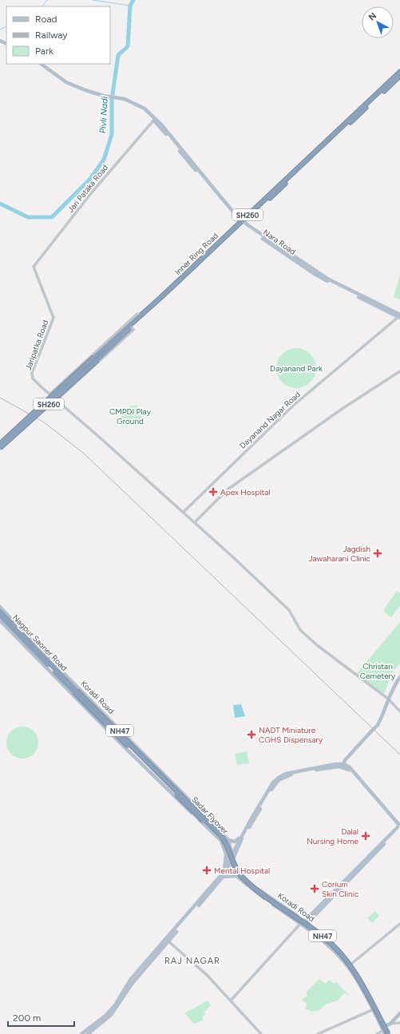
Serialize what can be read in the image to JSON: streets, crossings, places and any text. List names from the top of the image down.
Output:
{
  "streets": {
    "highway": [
      "SH260",
      "Inner Ring Road",
      "Nagpur Saoner Road",
      "NH47",
      "Sadar Flyover"
    ],
    "main road": ["Nara Road", "Koradi Road"],
    "street": ["Jari Pataka Road", "Jaripatka Road", "Dayanand Nagar Road"]
  },
  "crossings": [
    ["Jari Pataka Road", "Nara Road"],
    ["Jari Pataka Road", "Jaripatka Road"],
    ["Nara Road", "Inner Ring Road"],
    ["Nara Road", "Dayanand Nagar Road"],
    ["Jaripatka Road", "Dayanand Nagar Road"],
    ["Nagpur Saoner Road", "Koradi Road"],
    ["Nagpur Saoner Road", "Sadar Flyover"],
    ["Koradi Road", "Sadar Flyover"]
  ],
  "districts": ["RAJ NAGAR"],
  "water": ["Pivli Nadi"],
  "parks": ["Dayanand Park", "CMPDI Play Ground", "Christan Cemetery"],
  "places": {
    "health": [
      "Apex Hospital",
      "Jagdish Jawaharani Clinic",
      "NADT Miniature CGHS Dispensary",
      "Dalal Nursing Home",
      "Mental Hospital",
      "Corium Skin Clinic"
    ]
  },
  "legend": ["Road", "Railway", "Park"],
  "scale_bar": "200 m",
  "north": "top left"
}
